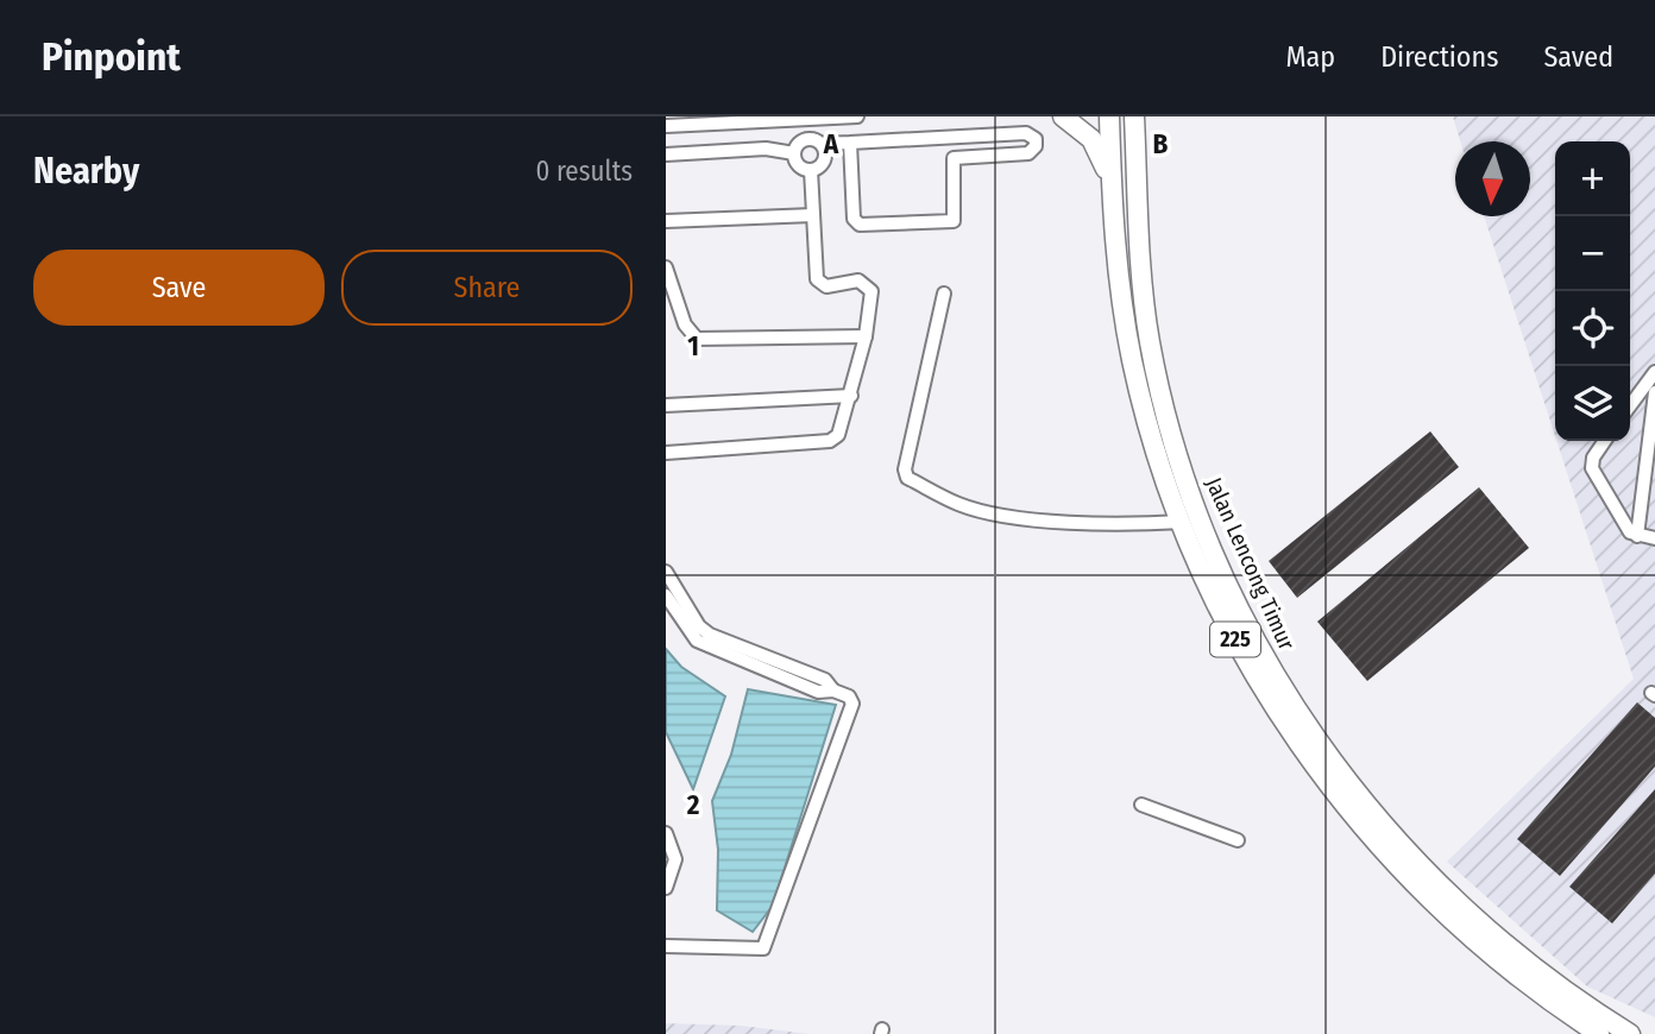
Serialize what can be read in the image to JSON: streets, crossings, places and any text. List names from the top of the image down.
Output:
{
  "streets": {
    "highway": ["Jalan Lencong Timur", "225"]
  },
  "crossings": [
    ["Jalan Lencong Timur", "225"]
  ],
  "north": "bottom",
  "page": {
    "header": "Pinpoint",
    "nav": ["Map", "Directions", "Saved"],
    "heading": ["Nearby", "0 results"],
    "map_buttons": ["+", "−"],
    "buttons": ["Save", "Share"]
  },
  "grid": {
    "columns": ["A", "B"],
    "rows": ["1", "2"]
  }
}
